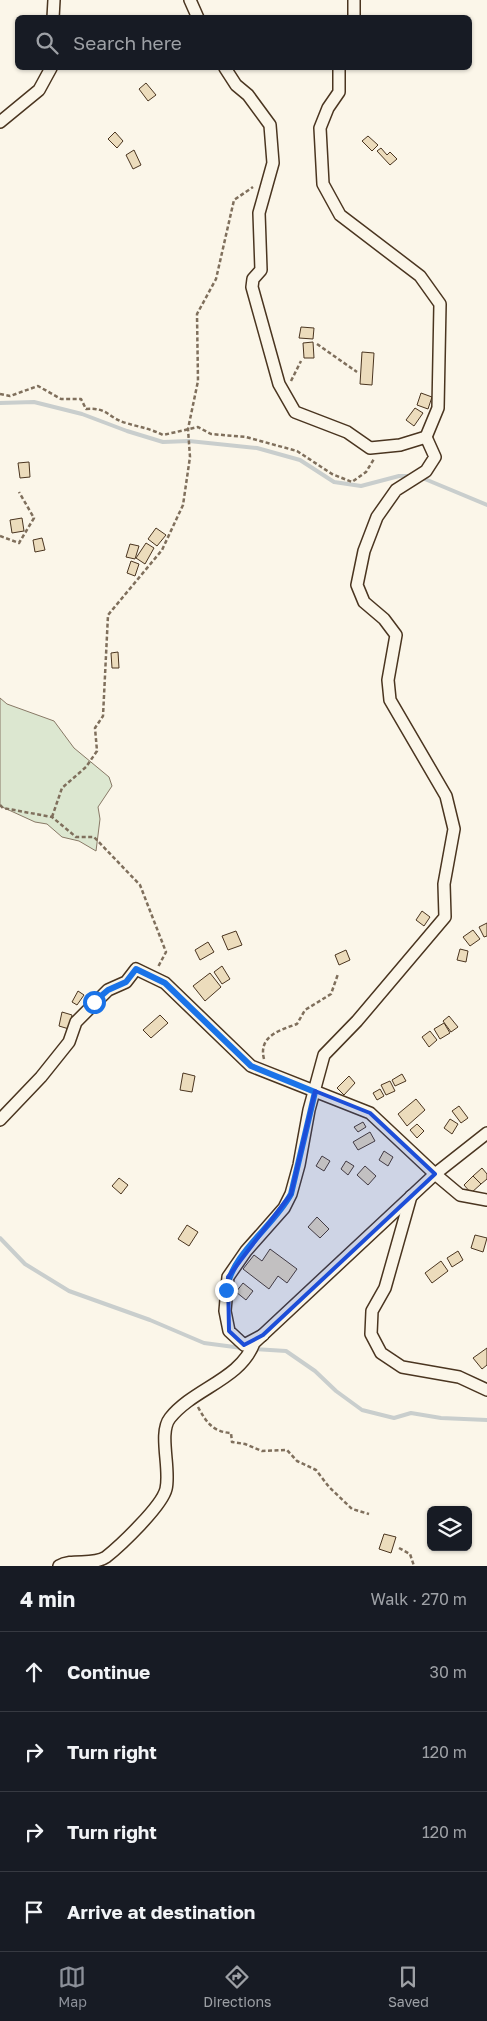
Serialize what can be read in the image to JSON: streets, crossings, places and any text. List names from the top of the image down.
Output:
{
  "page": {
    "search": "Search here",
    "heading": ["4 min", "Walk · 270 m"],
    "list": [
      ["Continue", "30 m"],
      ["Turn right", "120 m"],
      ["Turn right", "120 m"],
      "Arrive at destination"
    ],
    "nav": ["Map", "Directions", "Saved"]
  }
}
